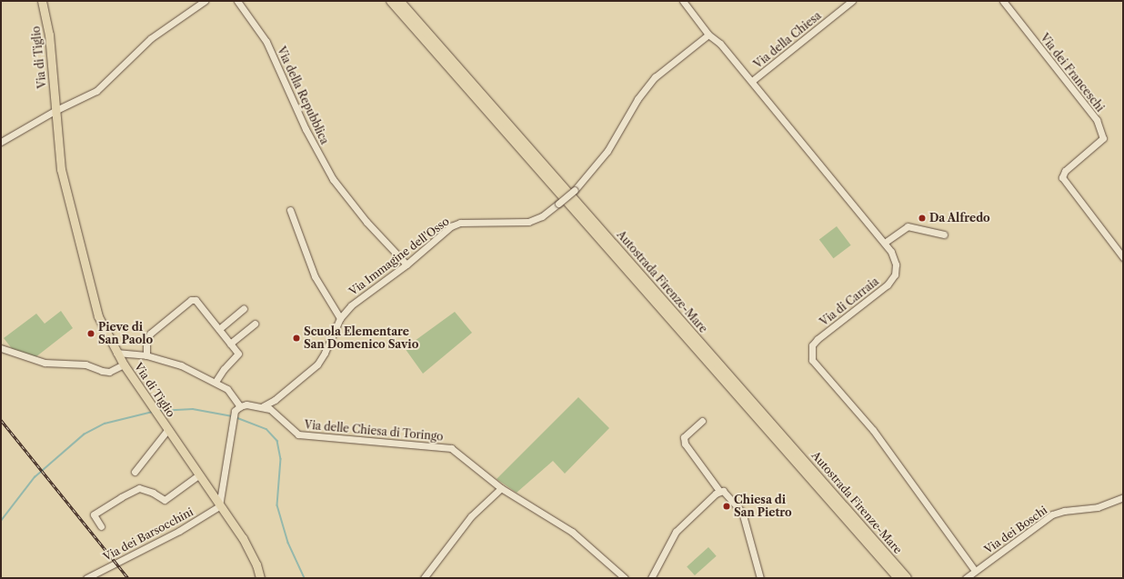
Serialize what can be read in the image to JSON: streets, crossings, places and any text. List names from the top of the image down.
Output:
{
  "streets": {
    "highway": ["Autostrada Firenze-Mare"],
    "main road": ["Via di Tiglio"],
    "street": [
      "Via della Chiesa",
      "Via dei Franceschi",
      "Via della Repubblica",
      "Via Immagine dell'Osso",
      "Via di Carraia",
      "Via delle Chiesa di Toringo",
      "Via dei Boschi",
      "Via dei Barsocchini"
    ]
  },
  "crossings": [
    ["Via della Chiesa", "Via di Carraia"],
    ["Via di Tiglio", "Via dei Barsocchini"],
    ["Via della Repubblica", "Via Immagine dell'Osso"],
    ["Via Immagine dell'Osso", "Via di Carraia"],
    ["Via Immagine dell'Osso", "Via delle Chiesa di Toringo"],
    ["Via di Carraia", "Via dei Boschi"]
  ],
  "places": [
    "Da Alfredo",
    "Pieve di San Paolo",
    "Scuola Elementare San Domenico Savio",
    "Chiesa di San Pietro"
  ]
}
